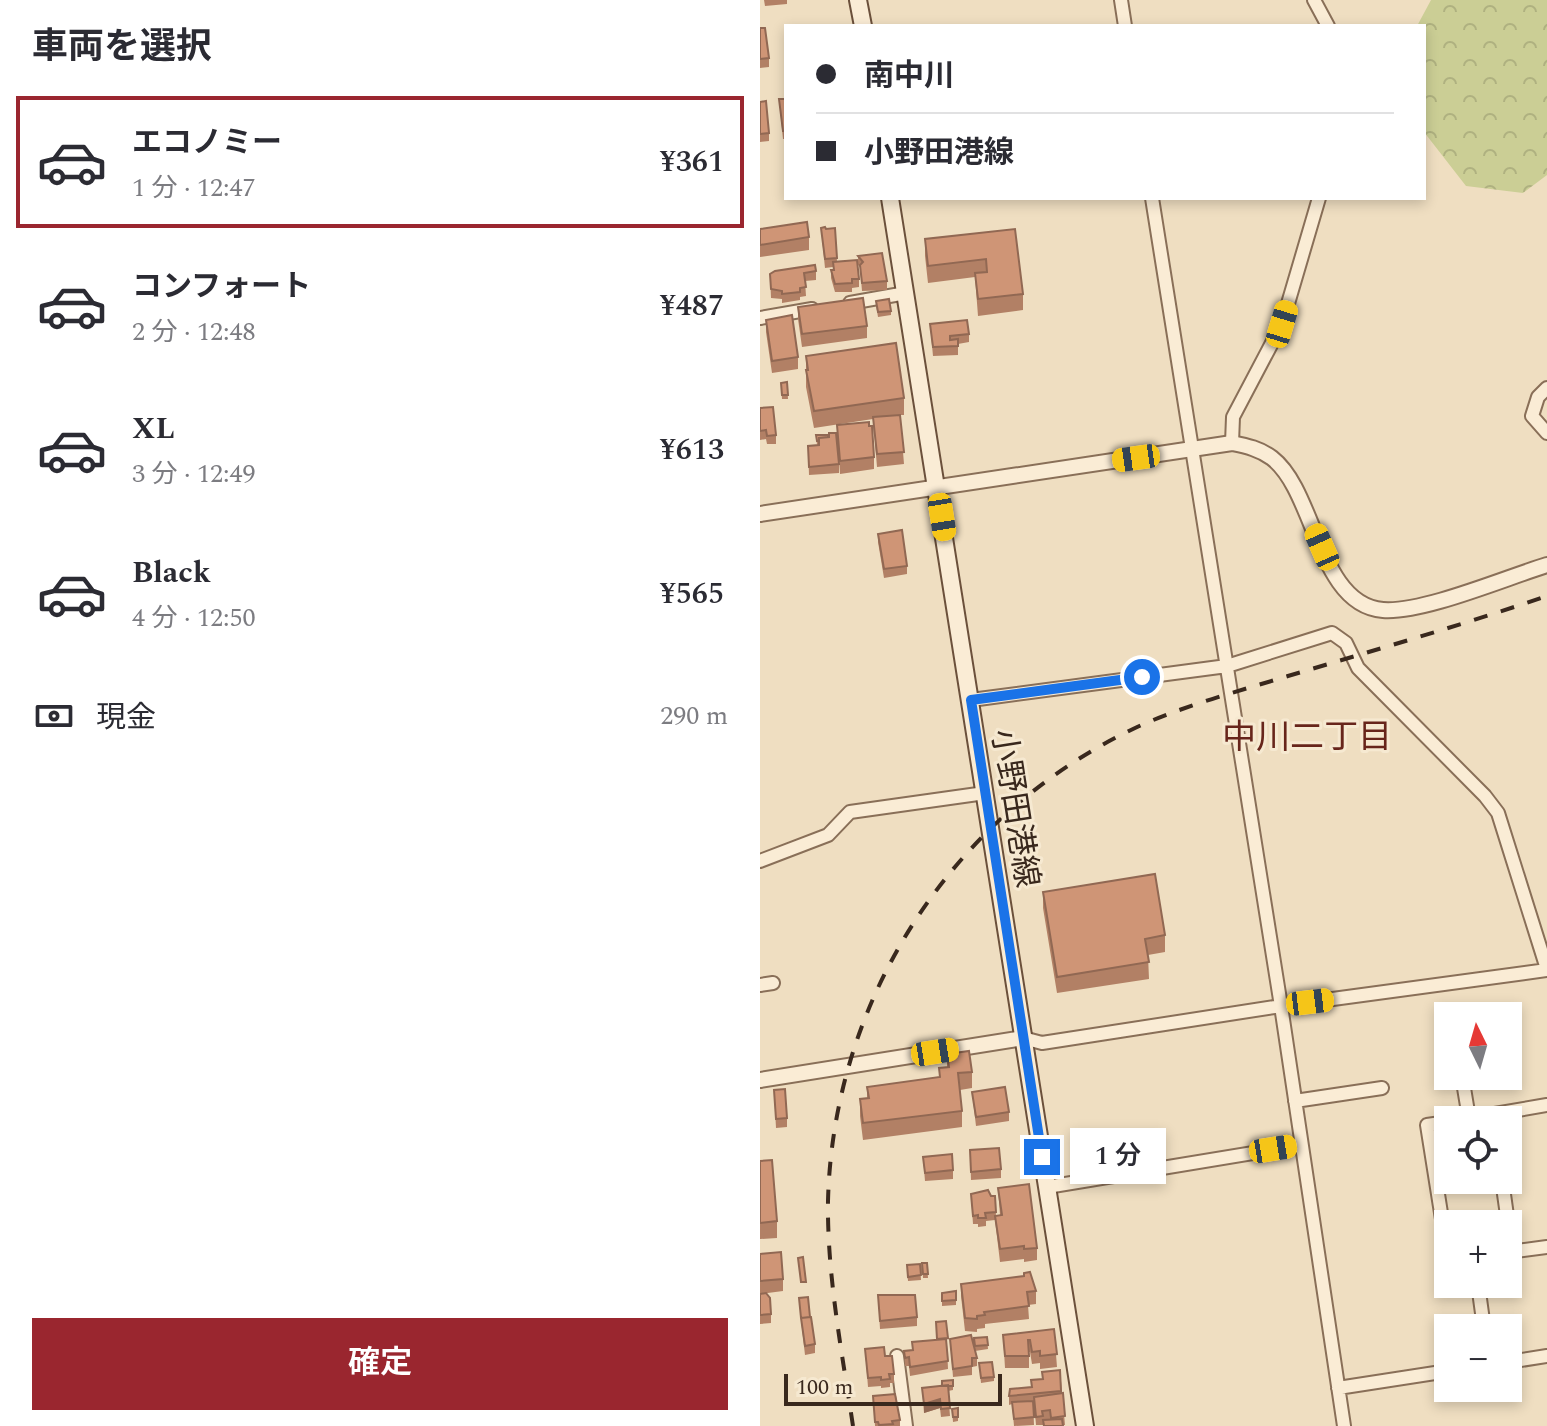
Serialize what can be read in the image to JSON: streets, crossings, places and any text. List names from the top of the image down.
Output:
{
  "streets": {
    "main road": ["小野田港線"]
  },
  "districts": ["中川二丁目"],
  "scale_bar": "100 m",
  "north": "top",
  "page": {
    "heading": "車両を選択",
    "banner": ["南中川", "小野田港線"],
    "list": [
      {
        "name": "エコノミー",
        "note": "1 分 · 12:47",
        "value": "¥361"
      },
      {
        "name": "コンフォート",
        "note": "2 分 · 12:48",
        "value": "¥487"
      },
      {
        "name": "XL",
        "note": "3 分 · 12:49",
        "value": "¥613"
      },
      {
        "name": "Black",
        "note": "4 分 · 12:50",
        "value": "¥565"
      }
    ],
    "pay": ["現金", "290 m"],
    "map_buttons": ["+", "−"],
    "bubble": "1 分",
    "buttons": "確定",
    "scale": "100 m"
  }
}
